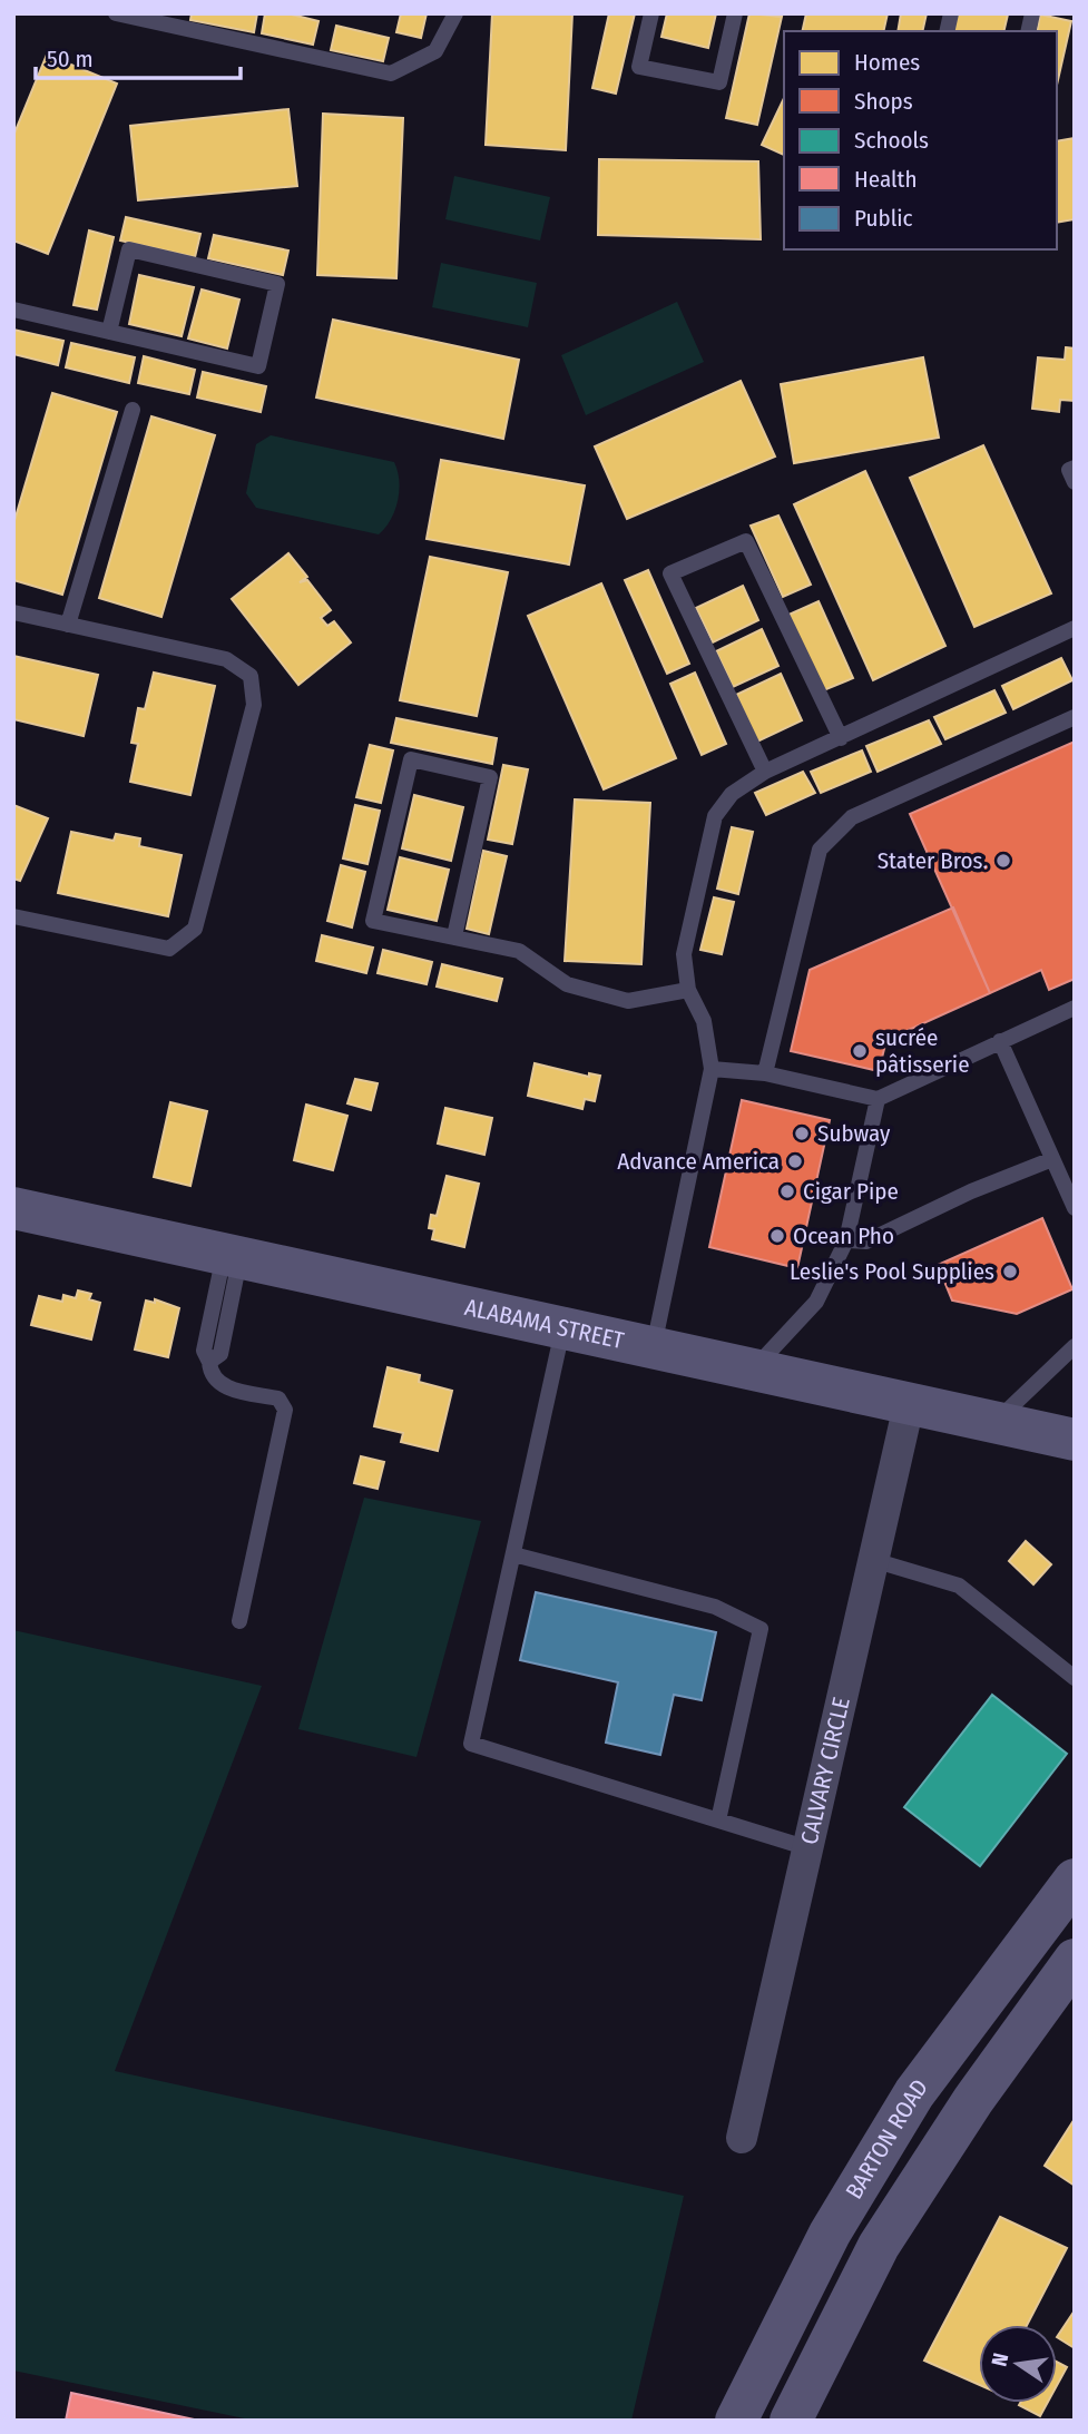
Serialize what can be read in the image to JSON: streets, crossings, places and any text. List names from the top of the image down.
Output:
{
  "streets": {
    "main road": ["ALABAMA STREET", "BARTON ROAD"],
    "street": ["CALVARY CIRCLE"]
  },
  "crossings": [
    ["ALABAMA STREET", "CALVARY CIRCLE"]
  ],
  "places": [
    "Stater Bros.",
    "sucrée pâtisserie",
    "Subway",
    "Advance America",
    "Cigar Pipe",
    "Ocean Pho",
    "Leslie's Pool Supplies"
  ],
  "legend": [
    "Homes",
    "Shops",
    "Schools",
    "Health",
    "Public"
  ],
  "scale_bar": "50 m",
  "north": "left"
}
